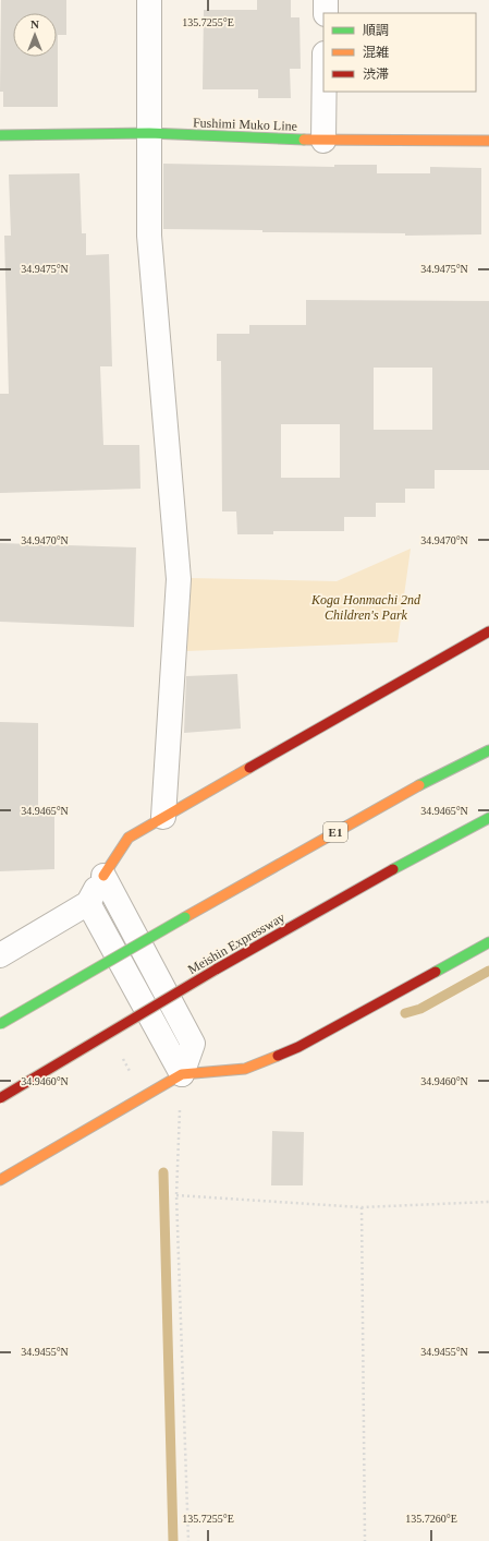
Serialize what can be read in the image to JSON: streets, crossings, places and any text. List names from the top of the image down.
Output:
{
  "streets": {
    "main road": ["Fushimi Muko Line", "E1", "Meishin Expressway"]
  },
  "parks": ["Koga Honmachi 2nd Children's Park"],
  "legend": ["順調", "混雑", "渋滞"],
  "north": "top",
  "coordinates": [
    "135.7255°E",
    "34.9475°N",
    "34.9470°N",
    "34.9465°N",
    "34.9460°N",
    "34.9455°N",
    "135.7260°E"
  ]
}
